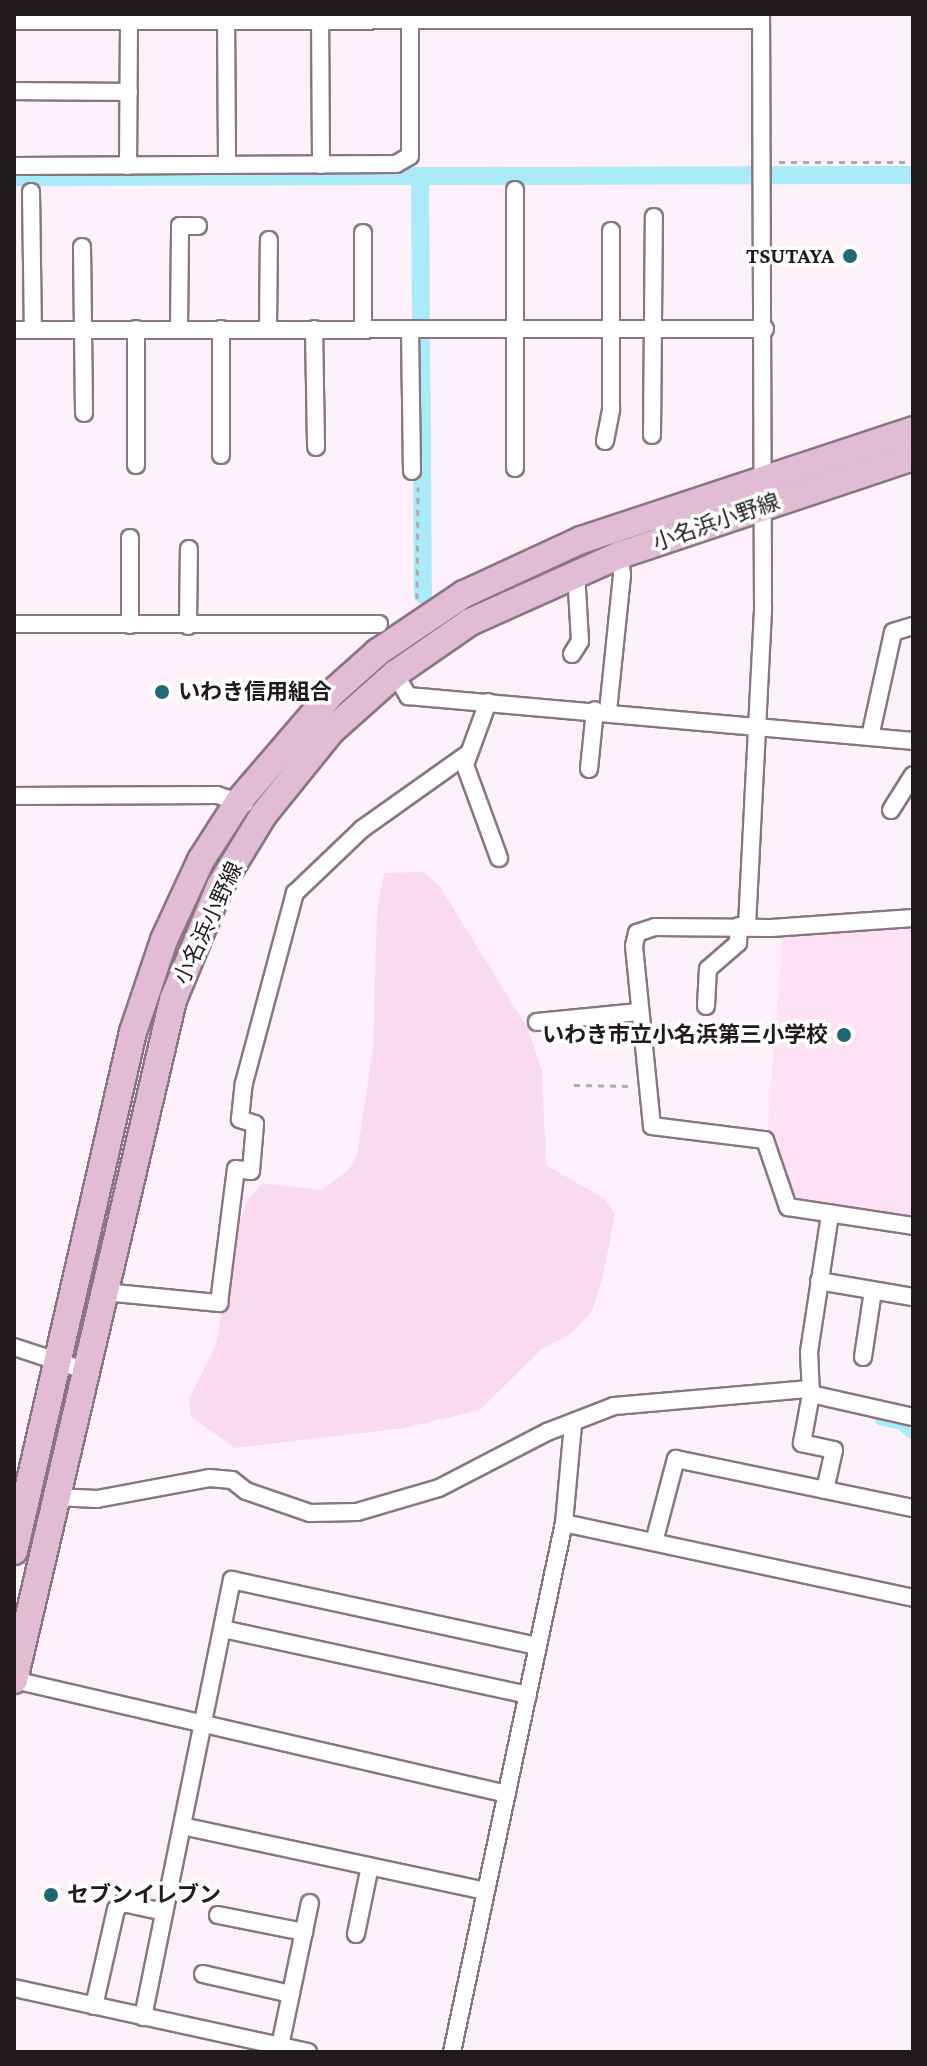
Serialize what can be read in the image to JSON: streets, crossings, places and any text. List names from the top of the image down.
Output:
{
  "streets": {
    "main road": ["小名浜小野線"]
  },
  "places": [
    "TSUTAYA",
    "いわき信用組合",
    "いわき市立小名浜第三小学校",
    "セブンイレブン"
  ]
}
